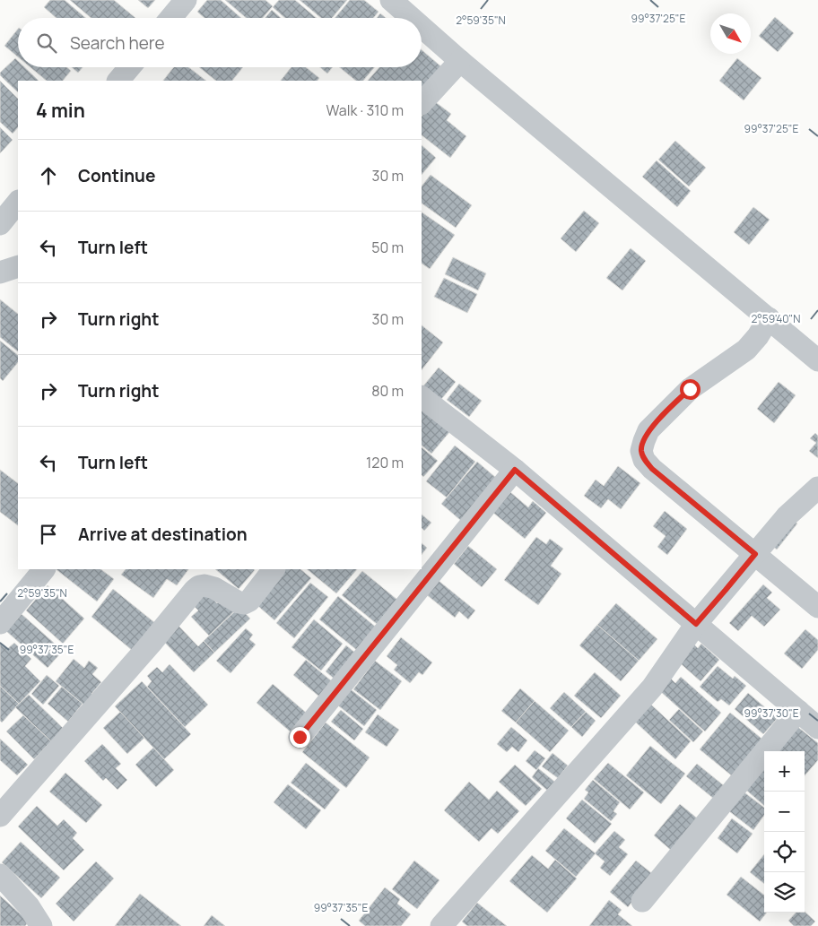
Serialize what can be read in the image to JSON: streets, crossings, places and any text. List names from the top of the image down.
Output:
{
  "north": "bottom right",
  "page": {
    "search": "Search here",
    "heading": ["4 min", "Walk · 310 m"],
    "list": [
      ["Continue", "30 m"],
      ["Turn left", "50 m"],
      ["Turn right", "30 m"],
      ["Turn right", "80 m"],
      ["Turn left", "120 m"],
      "Arrive at destination"
    ],
    "map_buttons": ["+", "−"]
  },
  "coordinates": [
    "99°37'25\"E",
    "2°59'35\"N",
    "2°59'40\"N",
    "99°37'35\"E",
    "99°37'30\"E"
  ]
}
